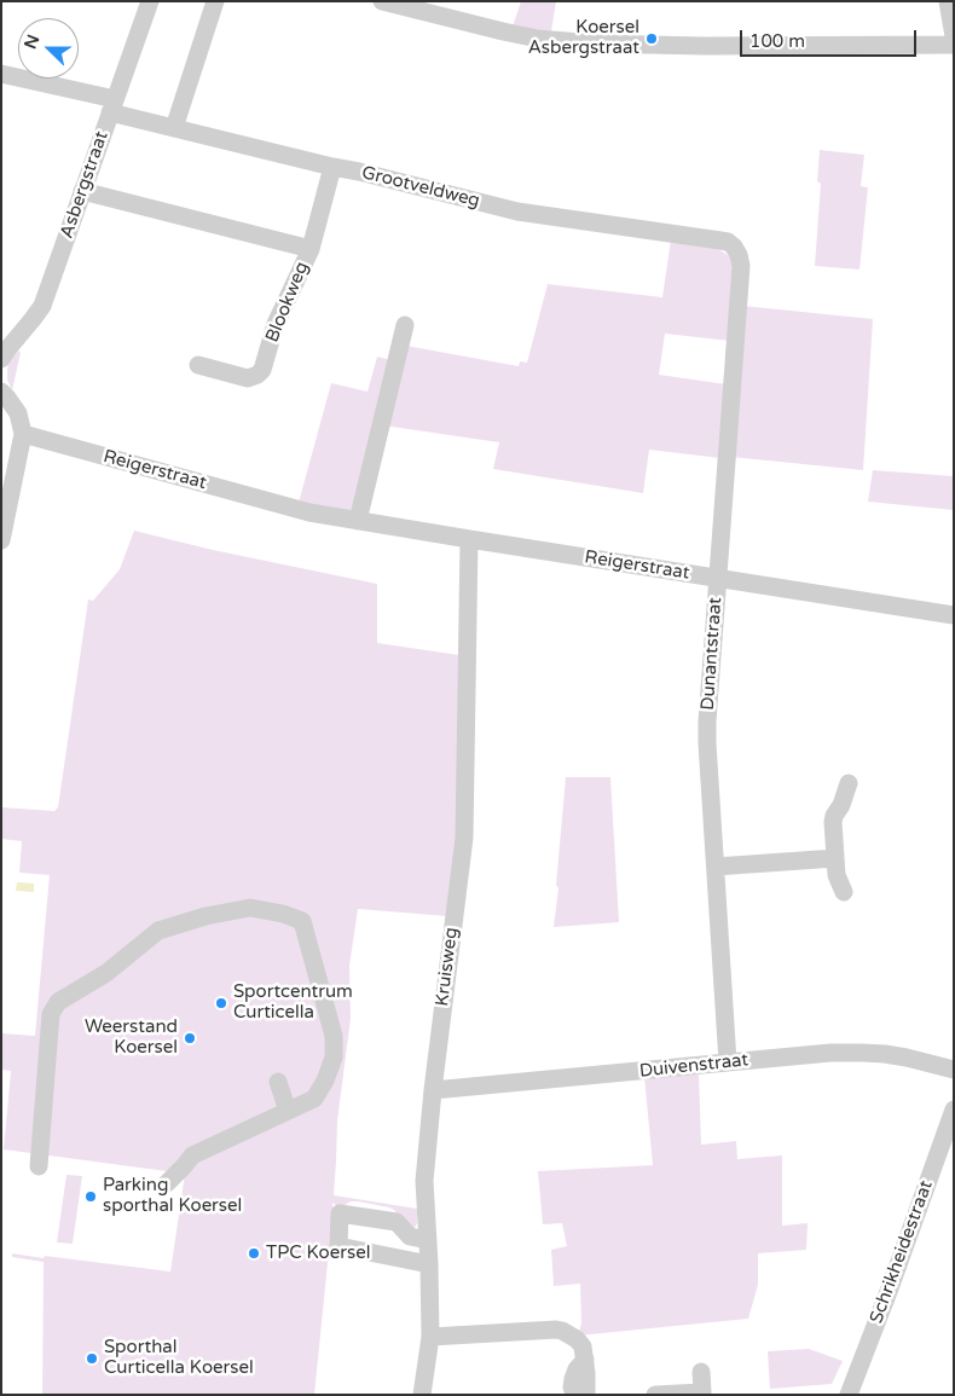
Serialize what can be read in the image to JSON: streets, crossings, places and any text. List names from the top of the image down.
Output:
{
  "streets": {
    "street": [
      "Asbergstraat",
      "Grootveldweg",
      "Blookweg",
      "Reigerstraat",
      "Dunantstraat",
      "Kruisweg",
      "Duivenstraat",
      "Schrikheidestraat"
    ]
  },
  "crossings": [
    ["Asbergstraat", "Grootveldweg"],
    ["Grootveldweg", "Blookweg"],
    ["Grootveldweg", "Dunantstraat"],
    ["Reigerstraat", "Dunantstraat"],
    ["Reigerstraat", "Kruisweg"],
    ["Dunantstraat", "Duivenstraat"],
    ["Kruisweg", "Duivenstraat"]
  ],
  "places": [
    "Koersel Asbergstraat",
    "Sportcentrum Curticella",
    "Weerstand Koersel",
    "Parking sporthal Koersel",
    "TPC Koersel",
    "Sporthal Curticella Koersel"
  ],
  "scale_bar": "100 m",
  "north": "left"
}
